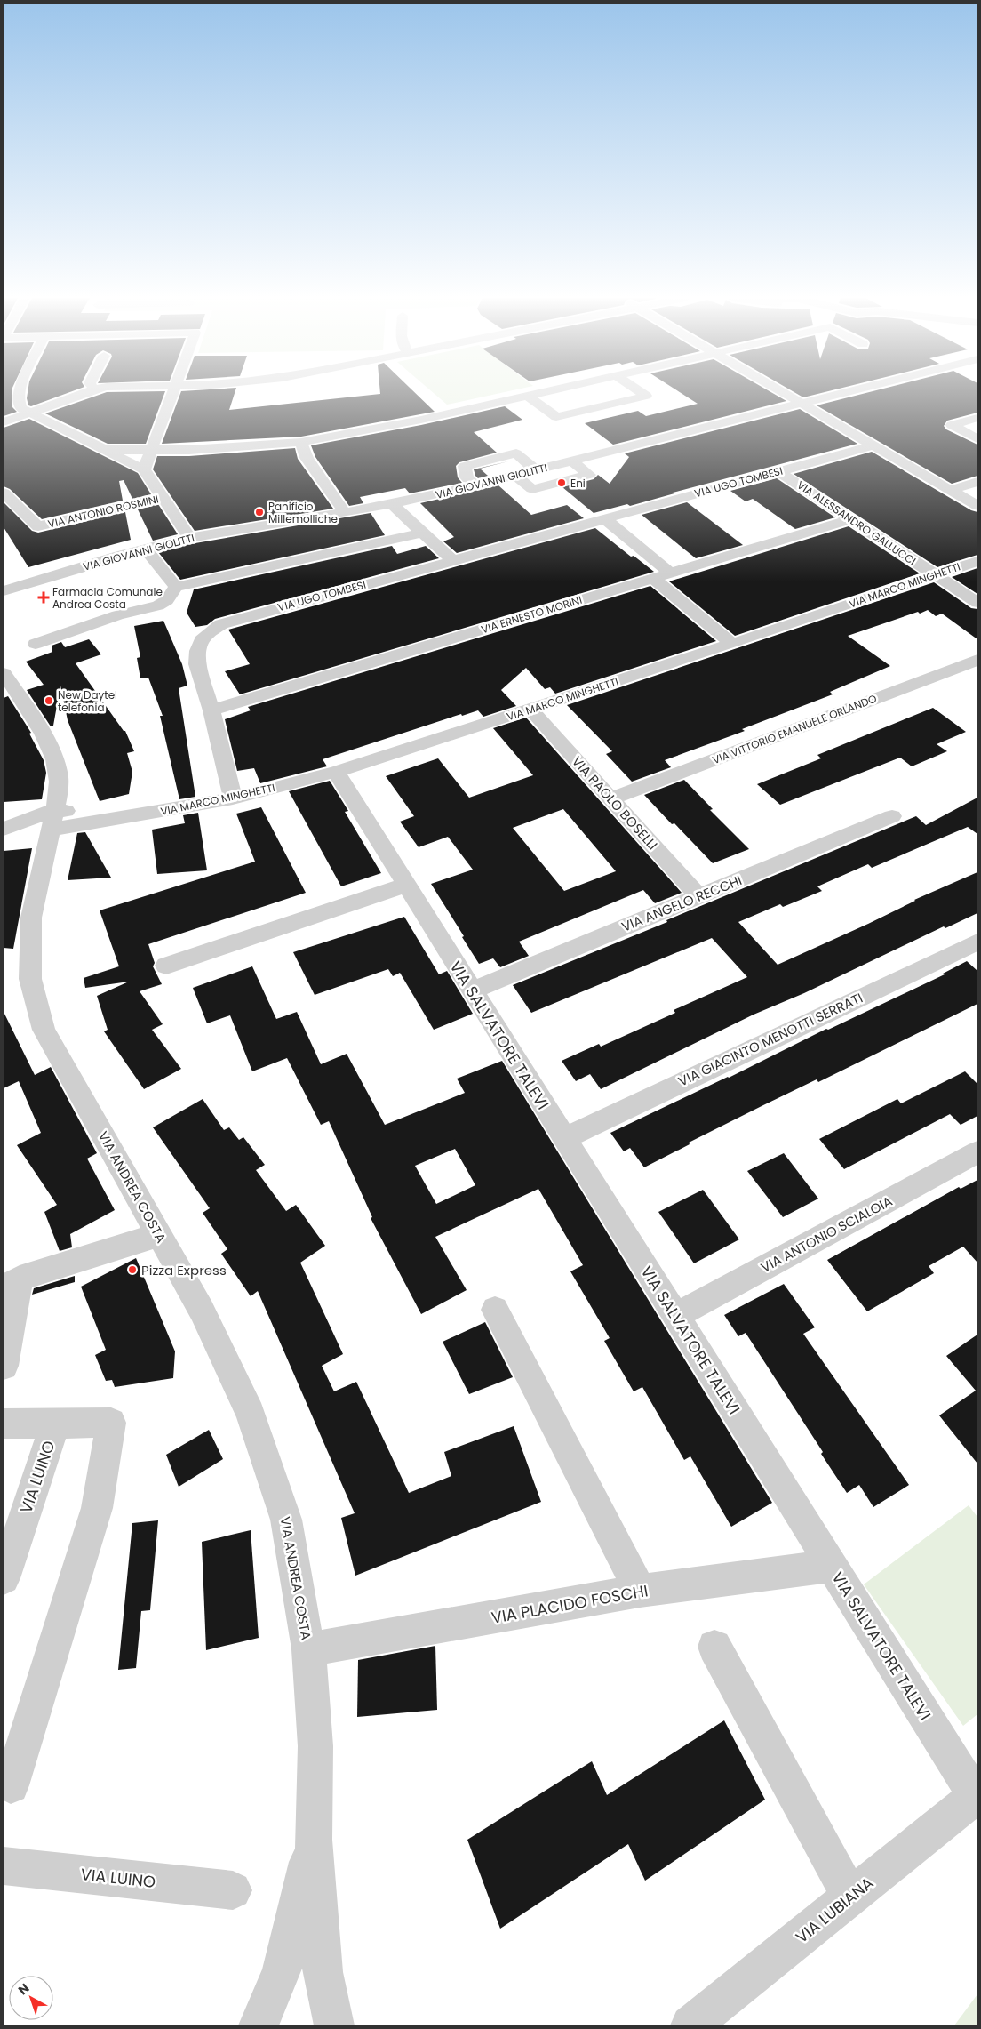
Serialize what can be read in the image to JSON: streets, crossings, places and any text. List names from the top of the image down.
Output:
{
  "streets": {
    "street": [
      "VIA GIOVANNI GIOLITTI",
      "VIA UGO TOMBESI",
      "VIA ANTONIO ROSMINI",
      "VIA ALESSANDRO GALLUCCI",
      "VIA MARCO MINGHETTI",
      "VIA ERNESTO MORINI",
      "VIA VITTORIO EMANUELE ORLANDO",
      "VIA PAOLO BOSELLI",
      "VIA ANGELO RECCHI",
      "VIA SALVATORE TALEVI",
      "VIA GIACINTO MENOTTI SERRATI",
      "VIA ANDREA COSTA",
      "VIA ANTONIO SCIALOIA",
      "VIA LUINO",
      "VIA PLACIDO FOSCHI",
      "VIA LUBIANA"
    ]
  },
  "crossings": [
    ["VIA UGO TOMBESI", "VIA ALESSANDRO GALLUCCI"],
    ["VIA UGO TOMBESI", "VIA MARCO MINGHETTI"],
    ["VIA UGO TOMBESI", "VIA ERNESTO MORINI"],
    ["VIA ALESSANDRO GALLUCCI", "VIA MARCO MINGHETTI"],
    ["VIA ALESSANDRO GALLUCCI", "VIA ERNESTO MORINI"],
    ["VIA MARCO MINGHETTI", "VIA PAOLO BOSELLI"],
    ["VIA MARCO MINGHETTI", "VIA SALVATORE TALEVI"],
    ["VIA MARCO MINGHETTI", "VIA ANDREA COSTA"],
    ["VIA VITTORIO EMANUELE ORLANDO", "VIA PAOLO BOSELLI"],
    ["VIA PAOLO BOSELLI", "VIA ANGELO RECCHI"],
    ["VIA ANGELO RECCHI", "VIA SALVATORE TALEVI"],
    ["VIA SALVATORE TALEVI", "VIA GIACINTO MENOTTI SERRATI"],
    ["VIA SALVATORE TALEVI", "VIA ANTONIO SCIALOIA"],
    ["VIA SALVATORE TALEVI", "VIA PLACIDO FOSCHI"],
    ["VIA SALVATORE TALEVI", "VIA LUBIANA"],
    ["VIA ANDREA COSTA", "VIA PLACIDO FOSCHI"]
  ],
  "places": {
    "other": [
      "Eni",
      "Panificio Millemolliche",
      "New Daytel telefonia",
      "Pizza Express"
    ],
    "health": ["Farmacia Comunale Andrea Costa"]
  },
  "north": "top left"
}
